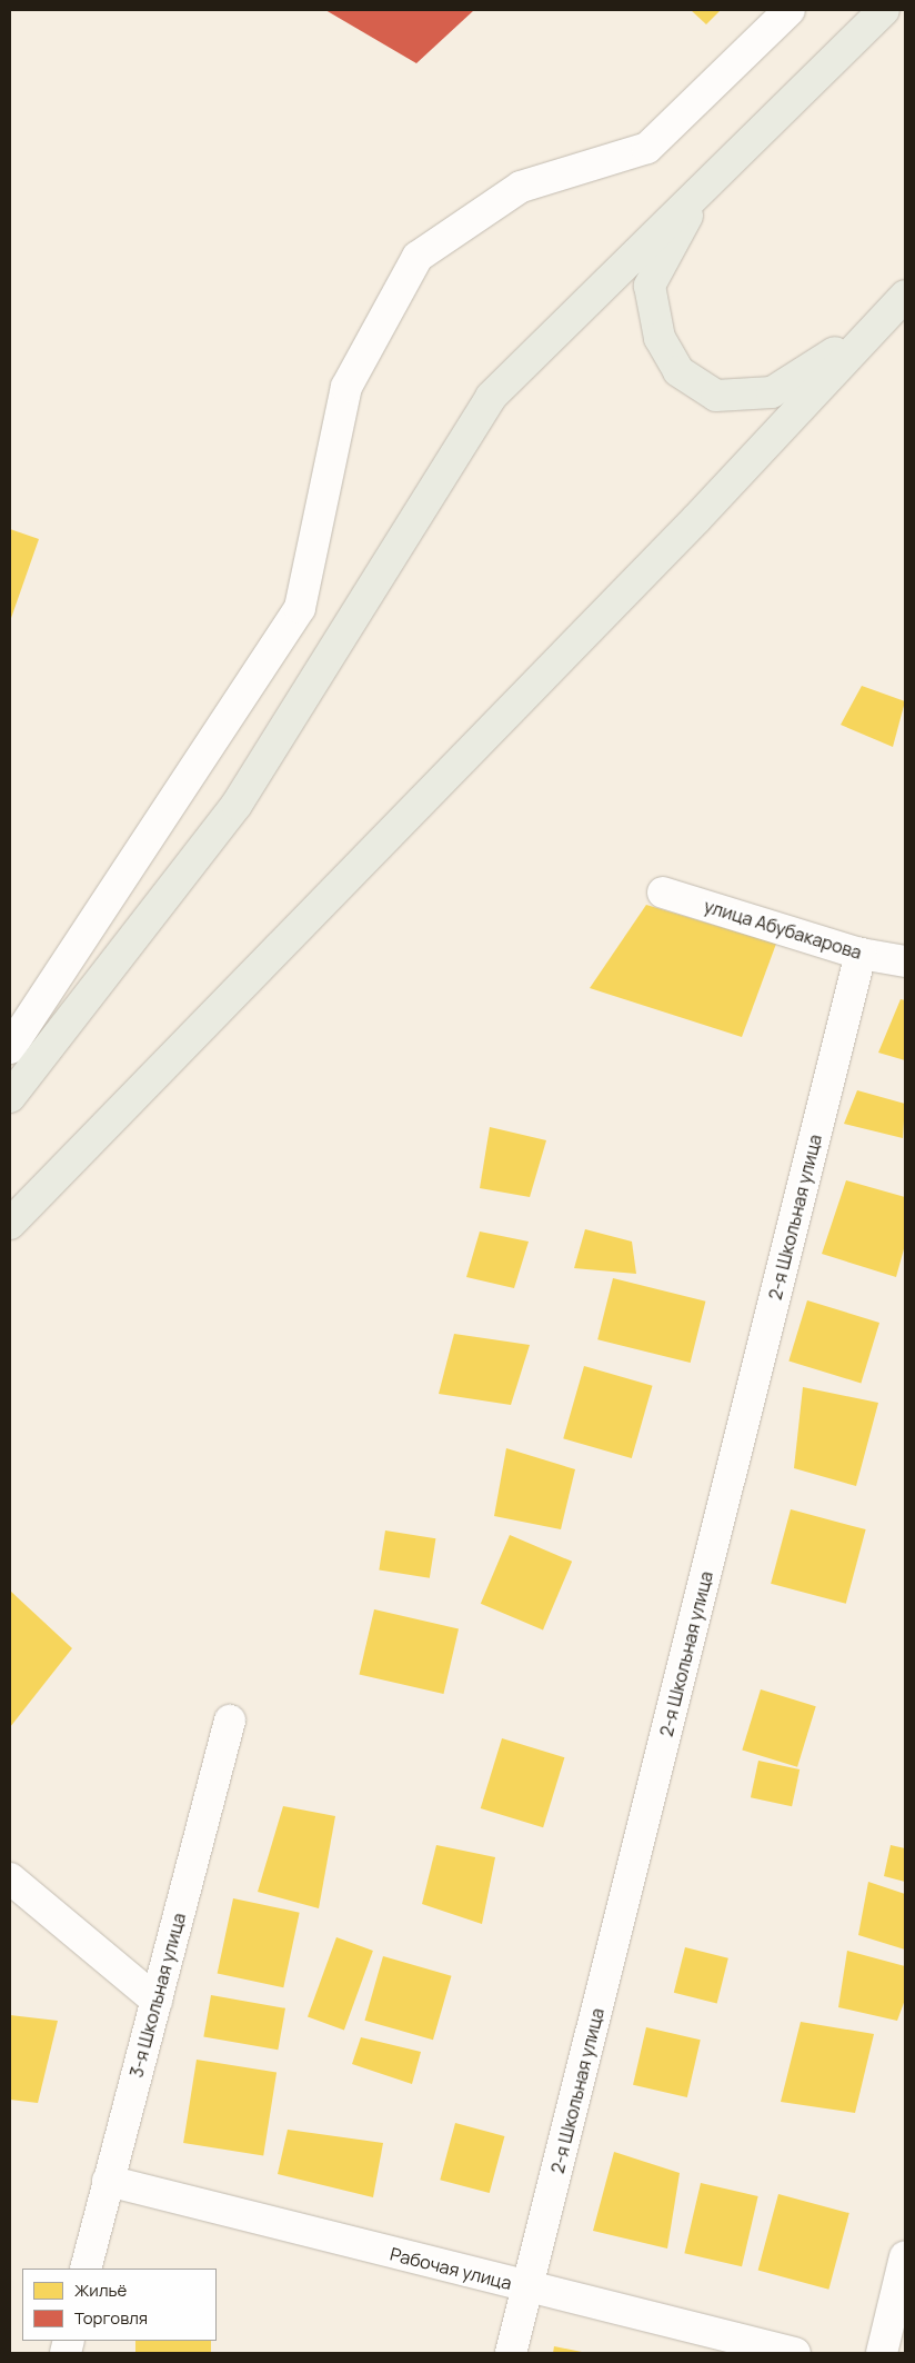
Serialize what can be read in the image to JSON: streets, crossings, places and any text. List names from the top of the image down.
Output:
{
  "streets": {
    "street": [
      "улица Абубакарова",
      "2-я Школьная улица",
      "3-я Школьная улица",
      "Рабочая улица"
    ]
  },
  "crossings": [
    ["улица Абубакарова", "2-я Школьная улица"],
    ["2-я Школьная улица", "Рабочая улица"],
    ["3-я Школьная улица", "Рабочая улица"]
  ],
  "legend": ["Жильё", "Торговля"]
}
